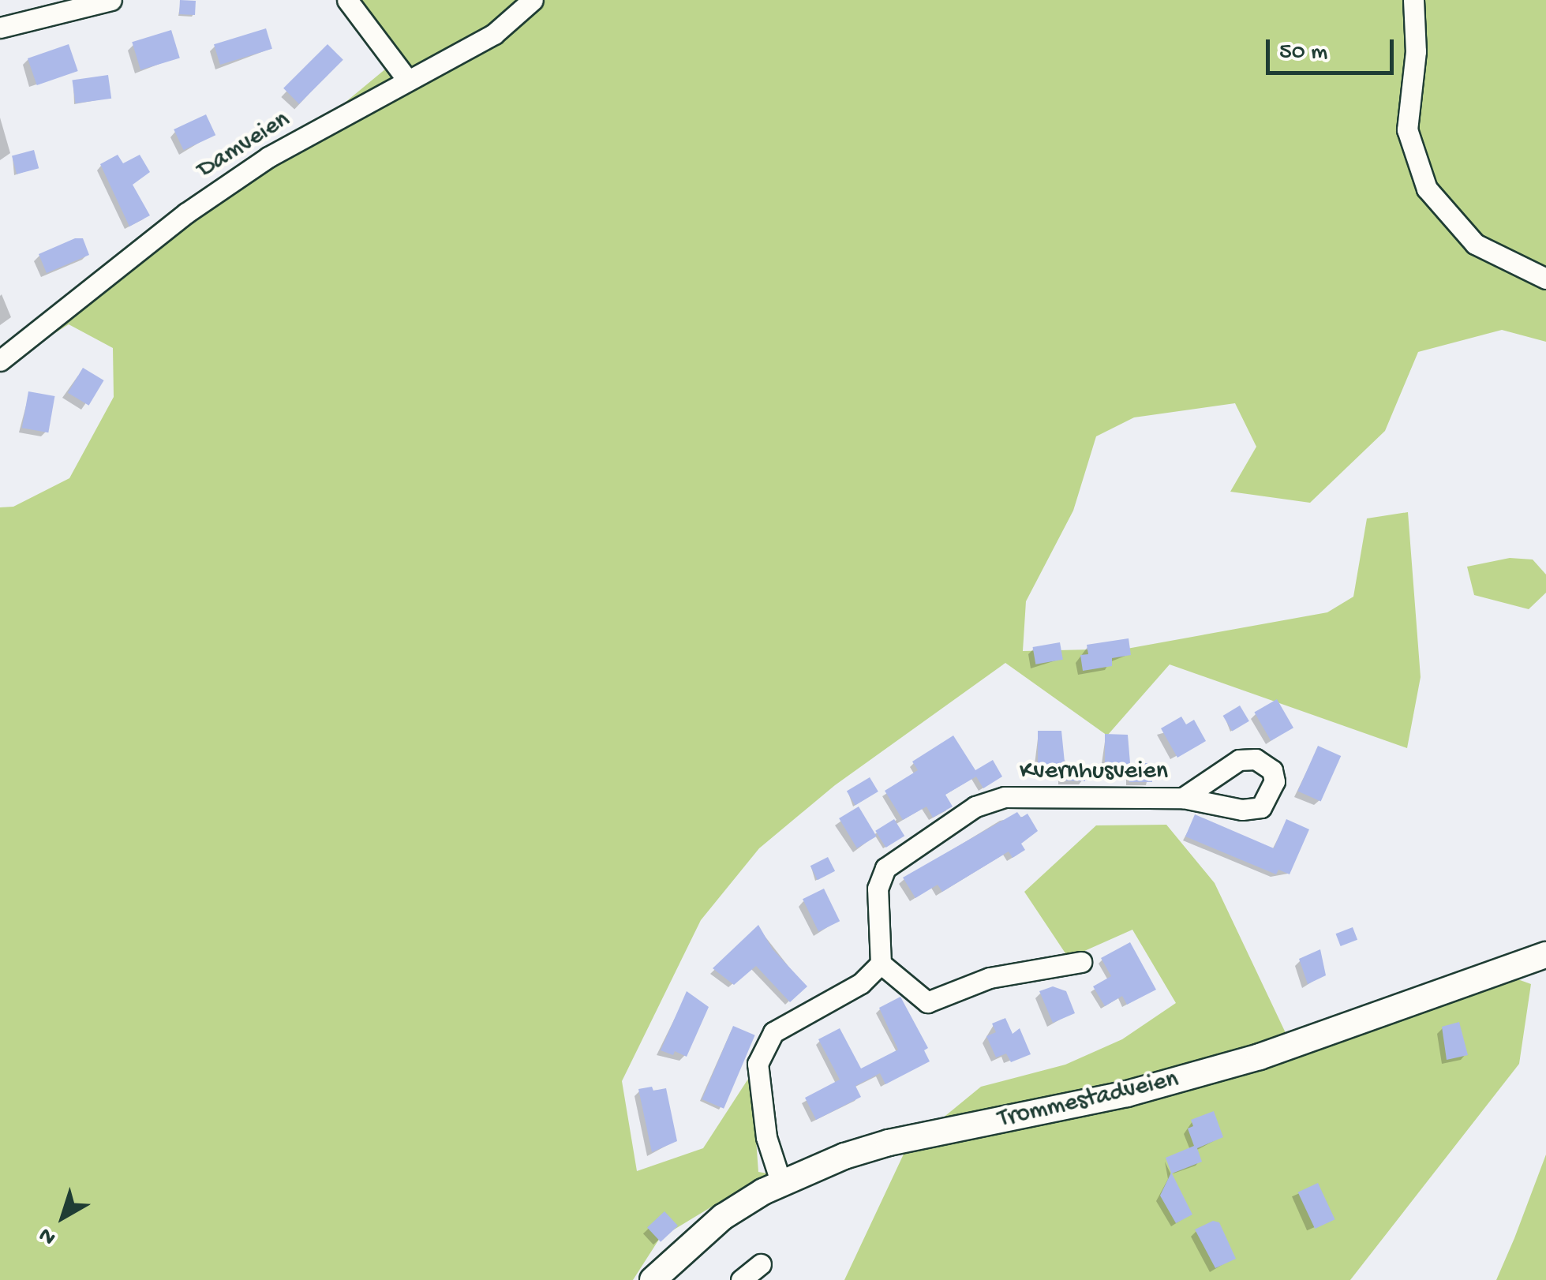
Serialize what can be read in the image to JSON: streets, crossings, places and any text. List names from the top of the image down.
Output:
{
  "streets": {
    "main road": ["Trommestadveien"],
    "street": ["Damveien", "Kvernhusveien"]
  },
  "scale_bar": "50 m",
  "north": "bottom left"
}
